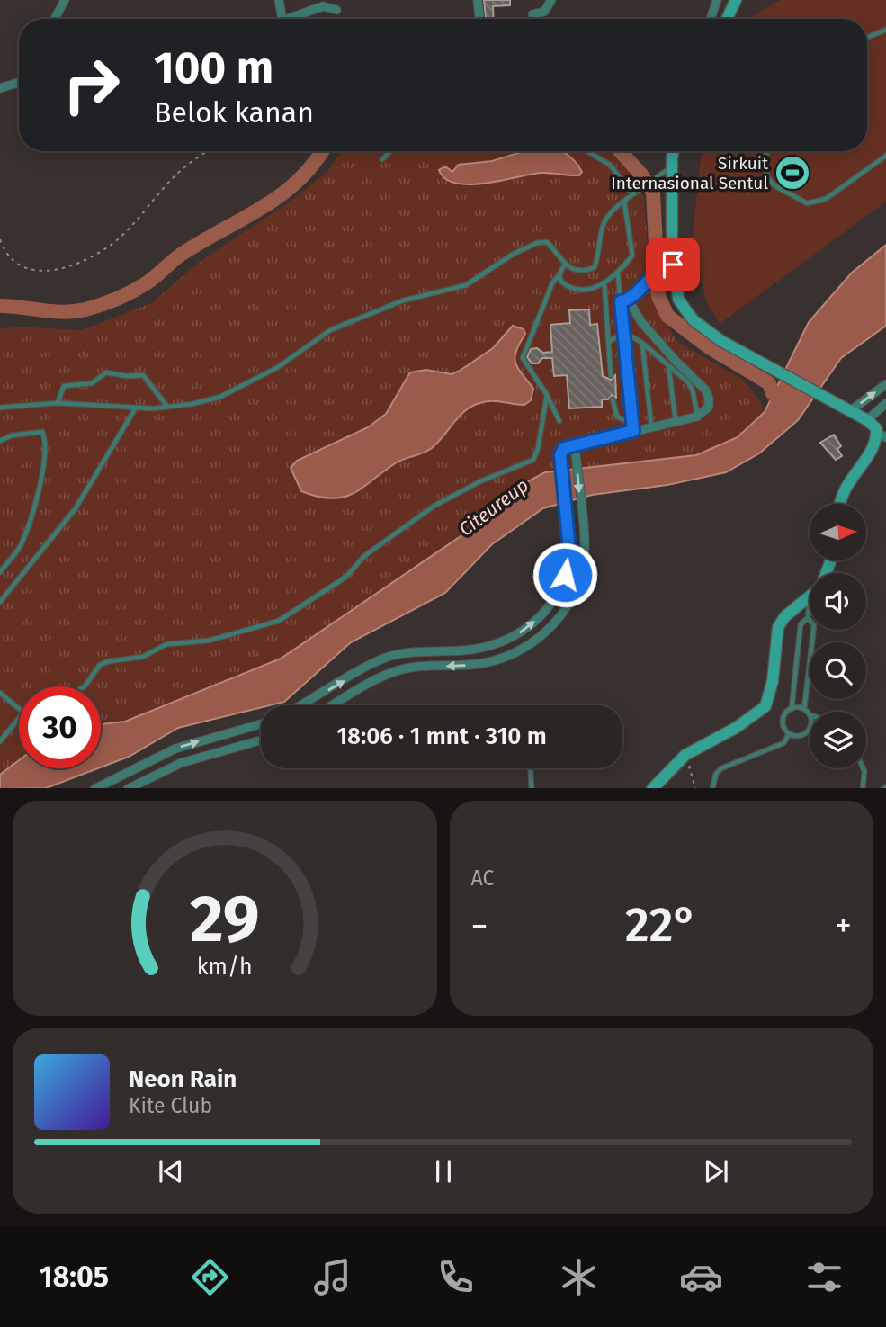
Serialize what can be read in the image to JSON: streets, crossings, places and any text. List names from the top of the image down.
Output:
{
  "water": ["Citeureup"],
  "places": {
    "sports": ["Sirkuit Internasional Sentul"]
  },
  "north": "right",
  "page": {
    "turn": ["100 m", "Belok kanan"],
    "limit": "30",
    "trip": "18:06 · 1 mnt · 310 m",
    "tile": "AC",
    "heat": ["−", "22°", "+"],
    "song": ["Neon Rain", "Kite Club"],
    "tabs": "18:05",
    "gauge": ["29", "km/h"]
  }
}
